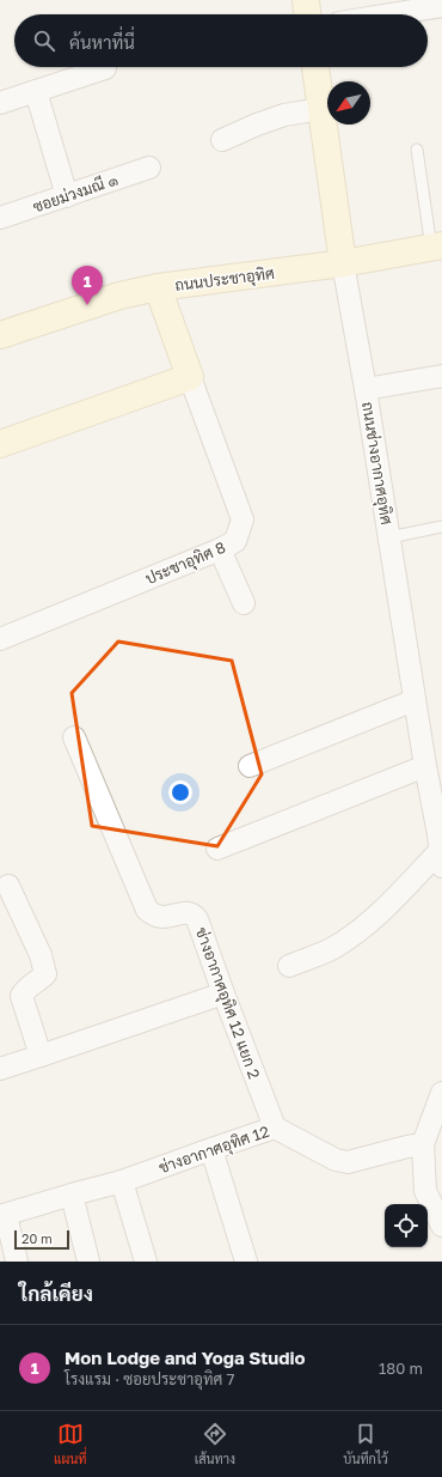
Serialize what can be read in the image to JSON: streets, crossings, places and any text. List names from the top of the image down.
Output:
{
  "streets": {
    "street": [
      "ซอยม่วงมณี ๑",
      "ถนนประชาอุทิศ",
      "ถนนช่างอากาศอุทิศ",
      "ประชาอุทิศ 8",
      "ช่างอากาศอุทิศ 12 แยก 2",
      "ช่างอากาศอุทิศ 12"
    ]
  },
  "crossings": [
    ["ถนนประชาอุทิศ", "ถนนช่างอากาศอุทิศ"],
    ["ถนนประชาอุทิศ", "ประชาอุทิศ 8"],
    ["ช่างอากาศอุทิศ 12 แยก 2", "ช่างอากาศอุทิศ 12"]
  ],
  "scale_bar": "20 m",
  "north": "bottom left",
  "page": {
    "search": "ค้นหาที่นี่",
    "pins": "1",
    "scale": "20 m",
    "heading": "ใกล้เคียง",
    "list": [
      {
        "mark": "1",
        "name": "Mon Lodge and Yoga Studio",
        "note": "โรงแรม · ซอยประชาอุทิศ 7",
        "value": "180 m"
      }
    ],
    "nav": ["แผนที่", "เส้นทาง", "บันทึกไว้"]
  }
}
